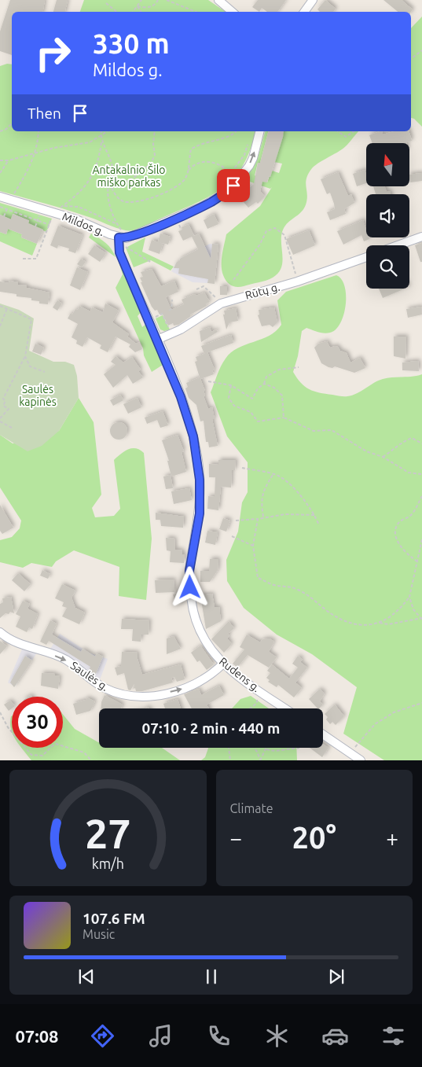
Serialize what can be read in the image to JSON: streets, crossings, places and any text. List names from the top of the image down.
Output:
{
  "streets": {
    "street": [
      "Mildos g.",
      "Rūtų g.",
      "Rudens g.",
      "Saulės g."
    ]
  },
  "crossings": [
    ["Mildos g.", "Rudens g."],
    ["Rūtų g.", "Rudens g."],
    ["Rudens g.", "Saulės g."]
  ],
  "one_way": ["Saulės g."],
  "parks": ["Antakalnio Šilo miško parkas", "Saulės kapinės"],
  "north": "top",
  "page": {
    "turn": ["330 m", "Mildos g."],
    "then": "Then",
    "limit": "30",
    "trip": "07:10 · 2 min · 440 m",
    "tile": "Climate",
    "heat": ["−", "20°", "+"],
    "song": ["107.6 FM", "Music"],
    "tabs": "07:08",
    "gauge": ["27", "km/h"]
  }
}
